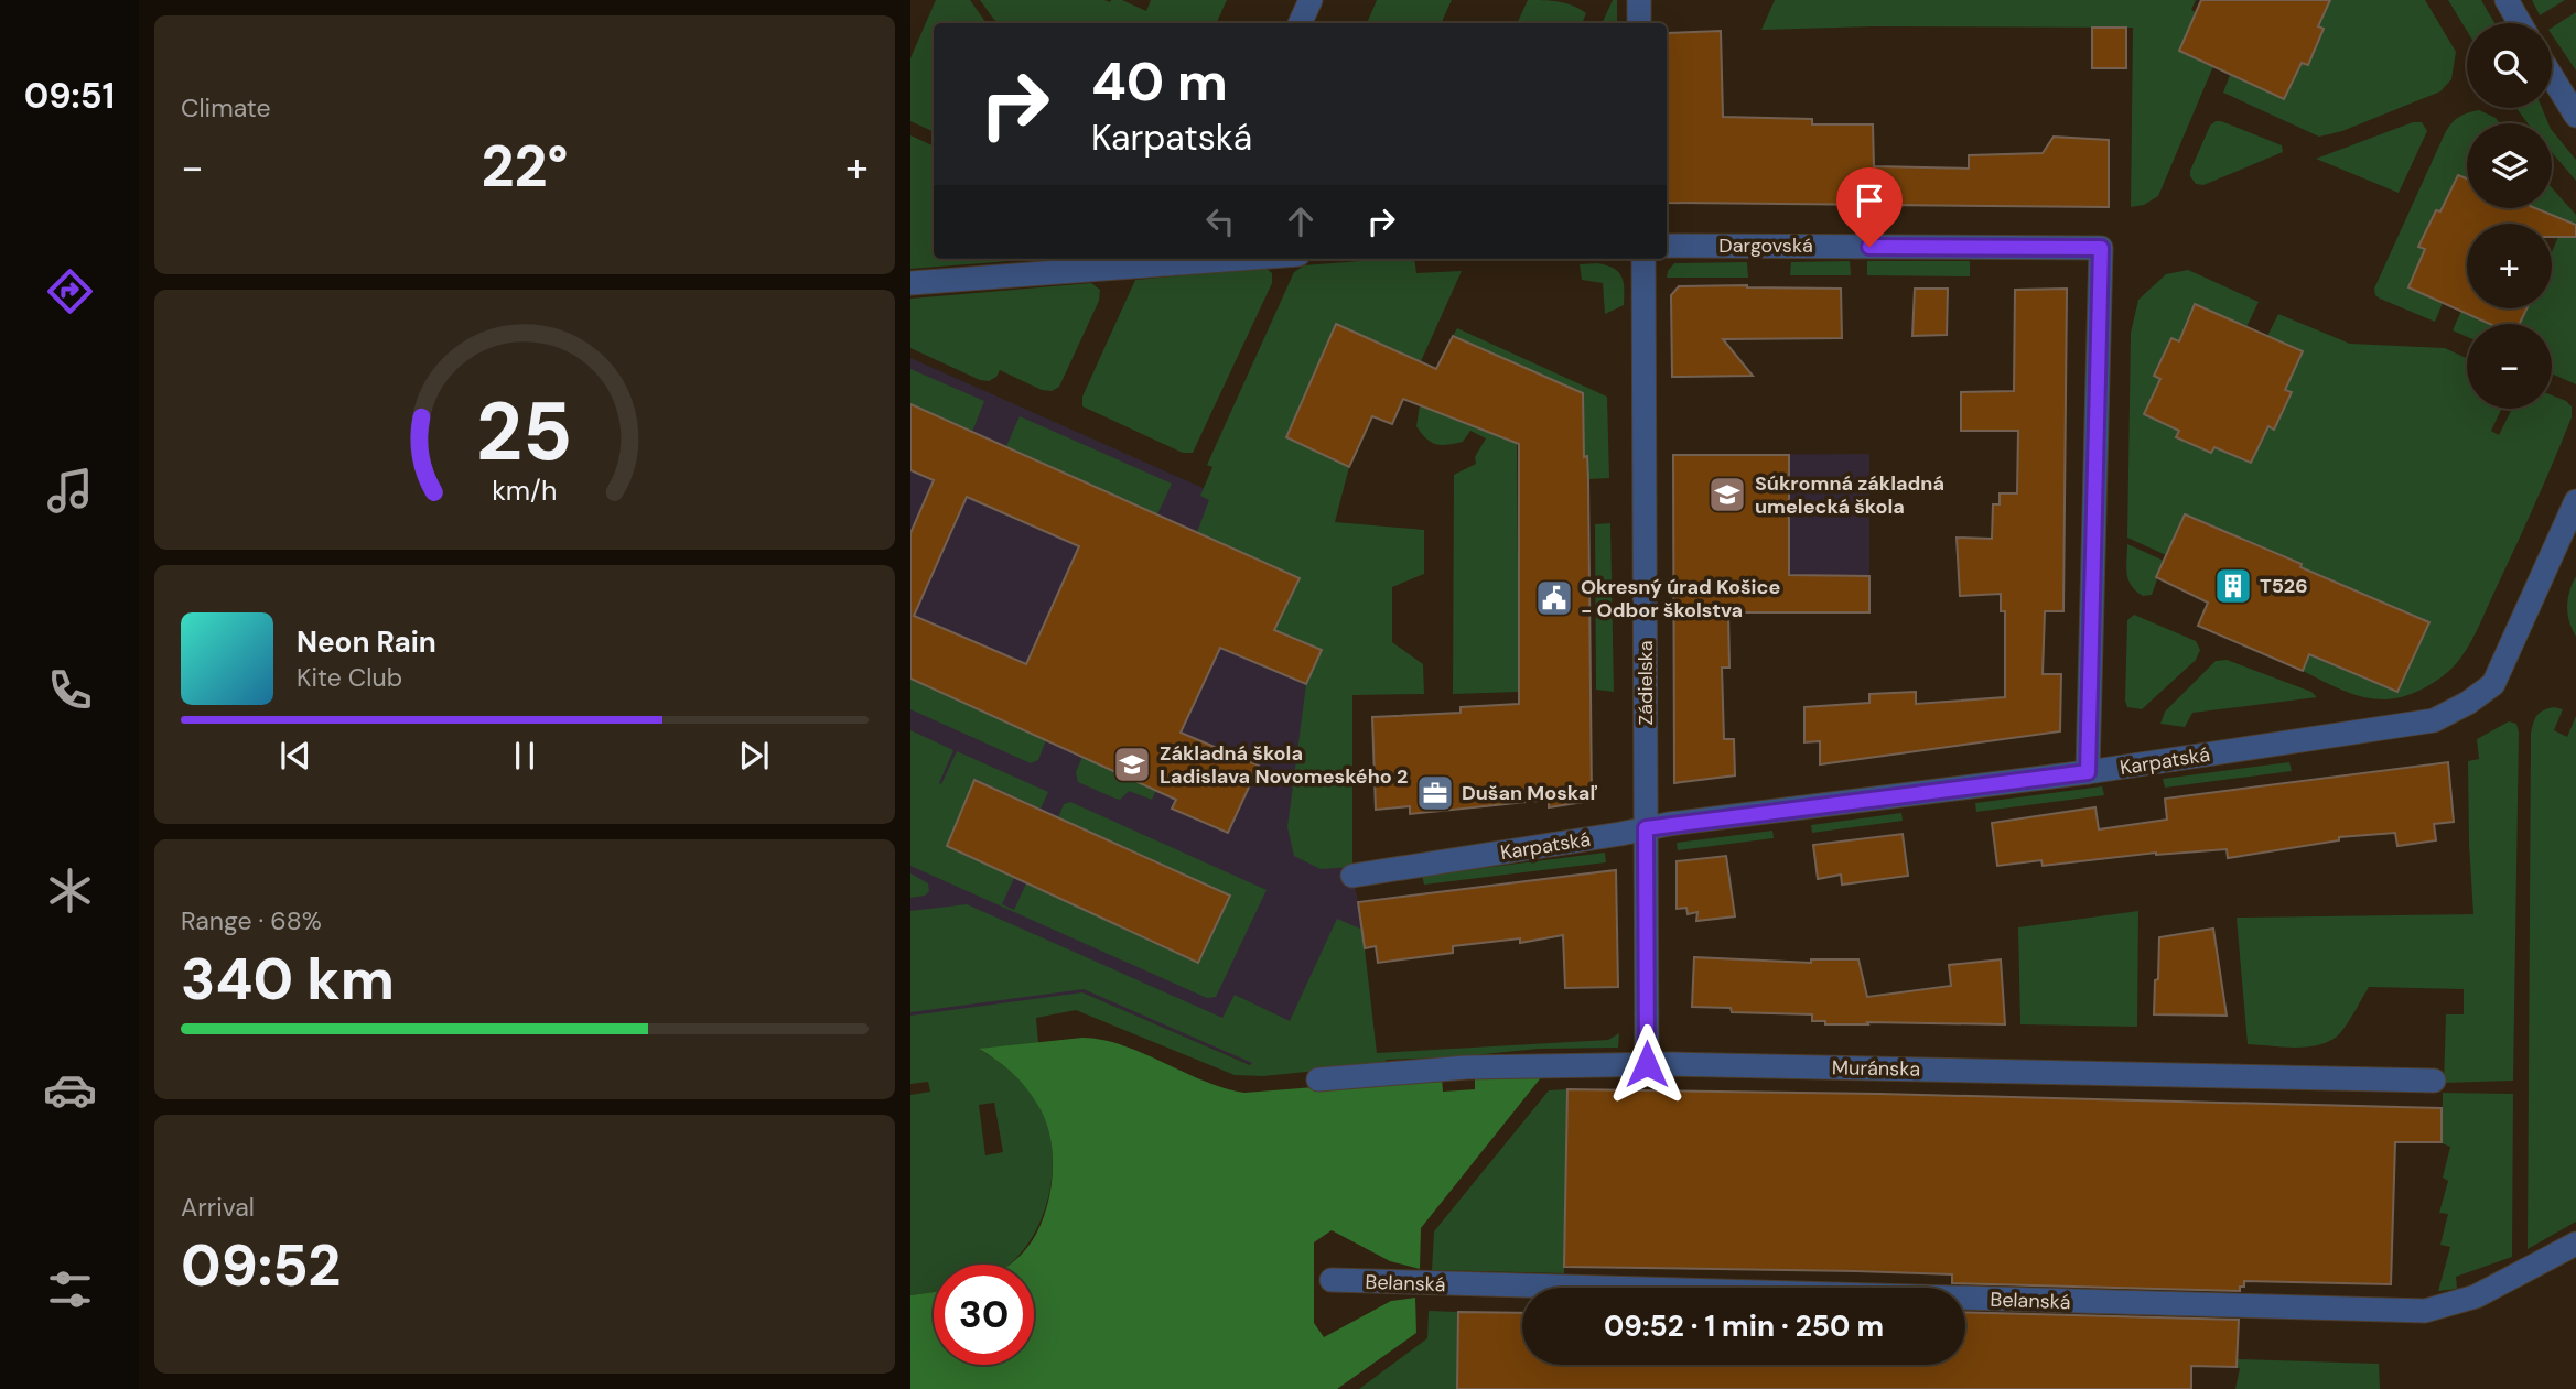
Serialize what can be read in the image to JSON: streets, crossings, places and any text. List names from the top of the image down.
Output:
{
  "streets": {
    "street": [
      "Dargovská",
      "Zádielska",
      "Karpatská",
      "Muránska",
      "Belanská"
    ]
  },
  "crossings": [
    ["Dargovská", "Karpatská"],
    ["Zádielska", "Karpatská"],
    ["Zádielska", "Muránska"]
  ],
  "places": {
    "school or university": ["Súkromná základná umelecká škola", "Základná škola Ladislava Novomeského 2"],
    "building": ["T526"],
    "public building": ["Okresný úrad Košice - Odbor školstva"],
    "office": ["Dušan Moskaľ"]
  },
  "page": {
    "tabs": "09:51",
    "tile": [
      "Climate",
      ["Range · 68%", "340 km"],
      ["Arrival", "09:52"]
    ],
    "map_buttons": ["+", "−"],
    "turn": ["40 m", "Karpatská"],
    "heat": ["−", "22°", "+"],
    "song": ["Neon Rain", "Kite Club"],
    "limit": "30",
    "trip": "09:52 · 1 min · 250 m",
    "gauge": ["25", "km/h"]
  }
}
